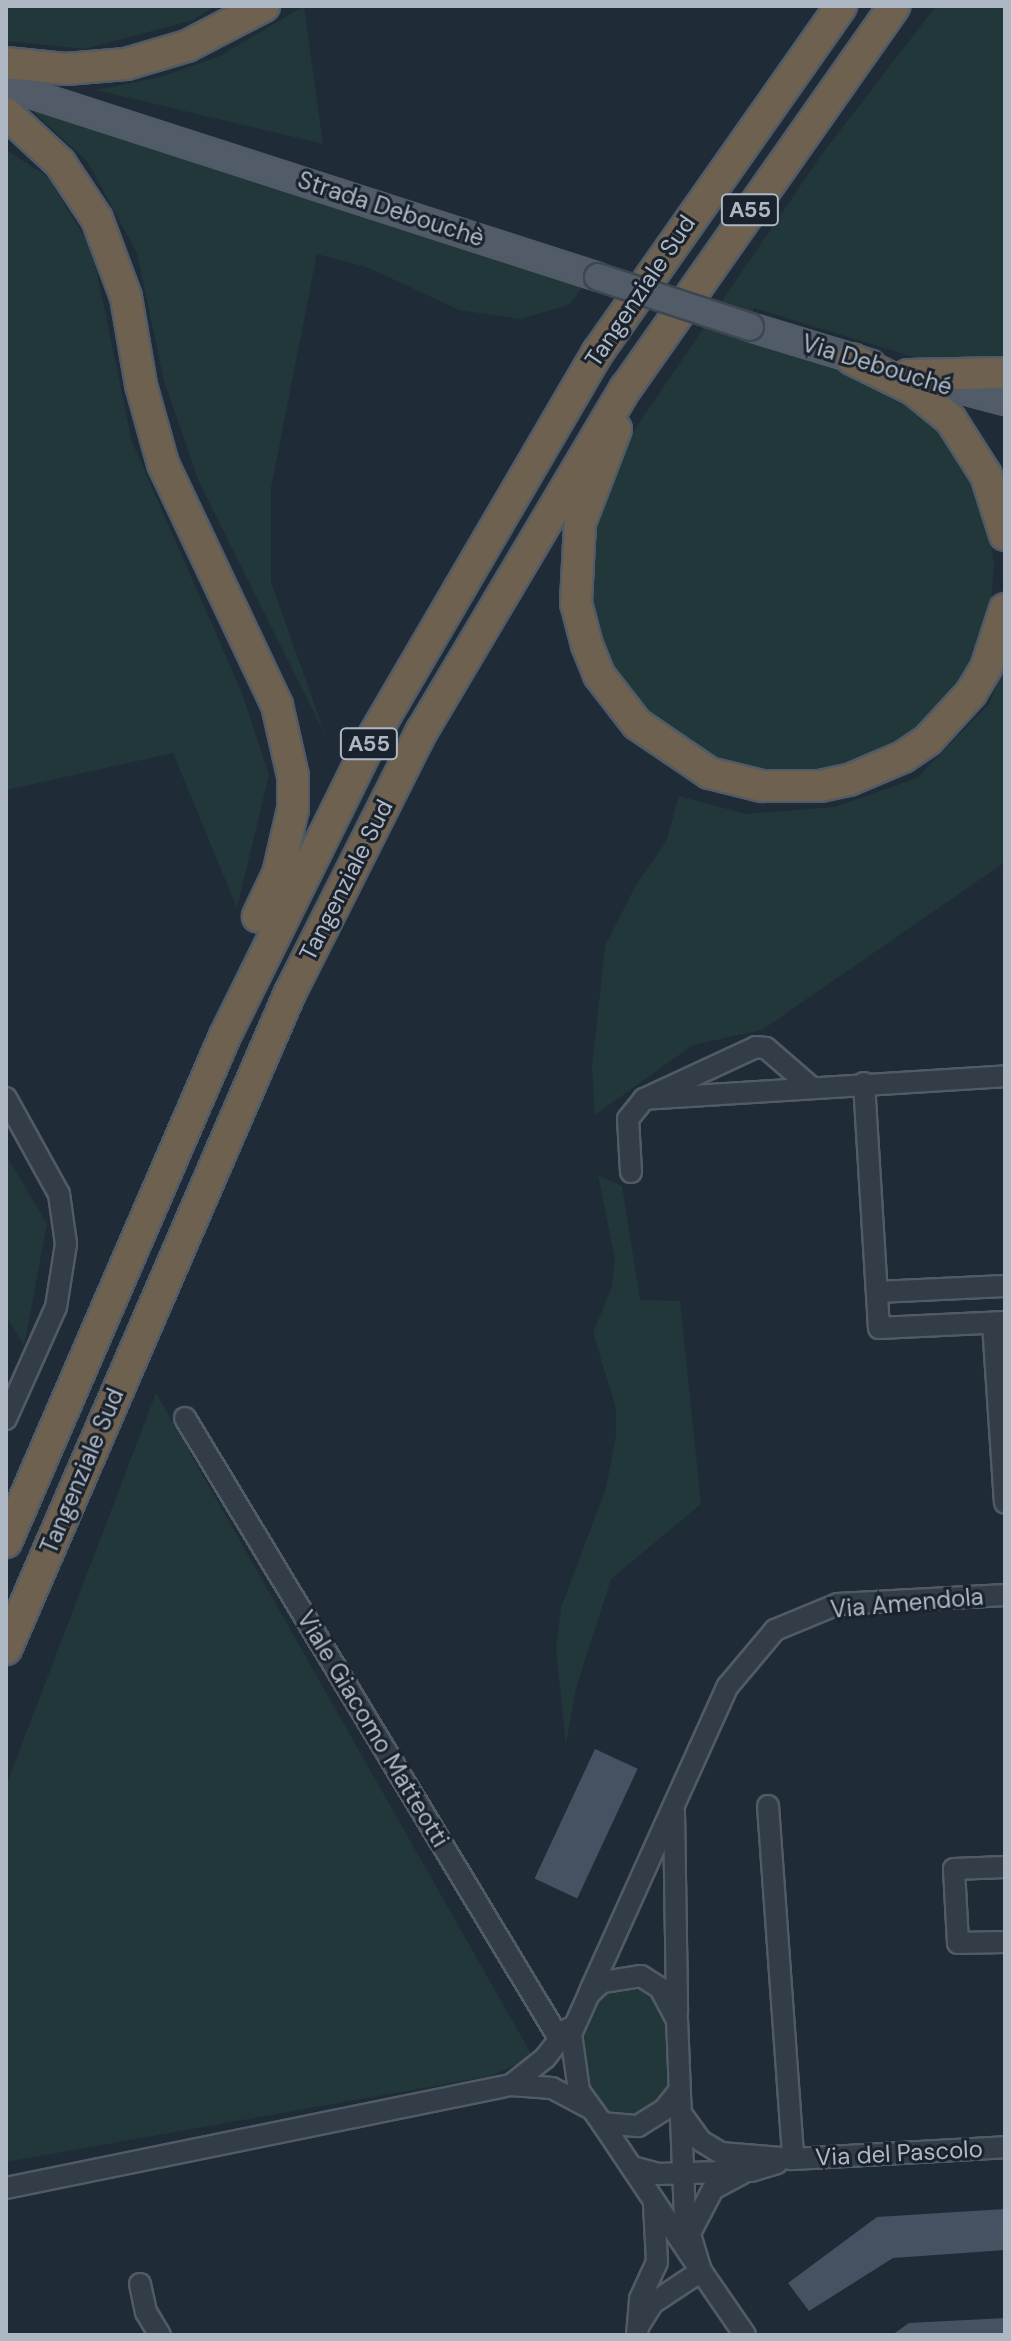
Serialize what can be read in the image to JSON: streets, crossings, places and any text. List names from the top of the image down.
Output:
{
  "streets": {
    "highway": ["A55", "Tangenziale Sud"],
    "main road": ["Strada Debouchè", "Via Debouché"],
    "street": ["Via Amendola", "Viale Giacomo Matteotti", "Via del Pascolo"]
  },
  "crossings": [
    ["Strada Debouchè", "Via Debouché"]
  ]
}
